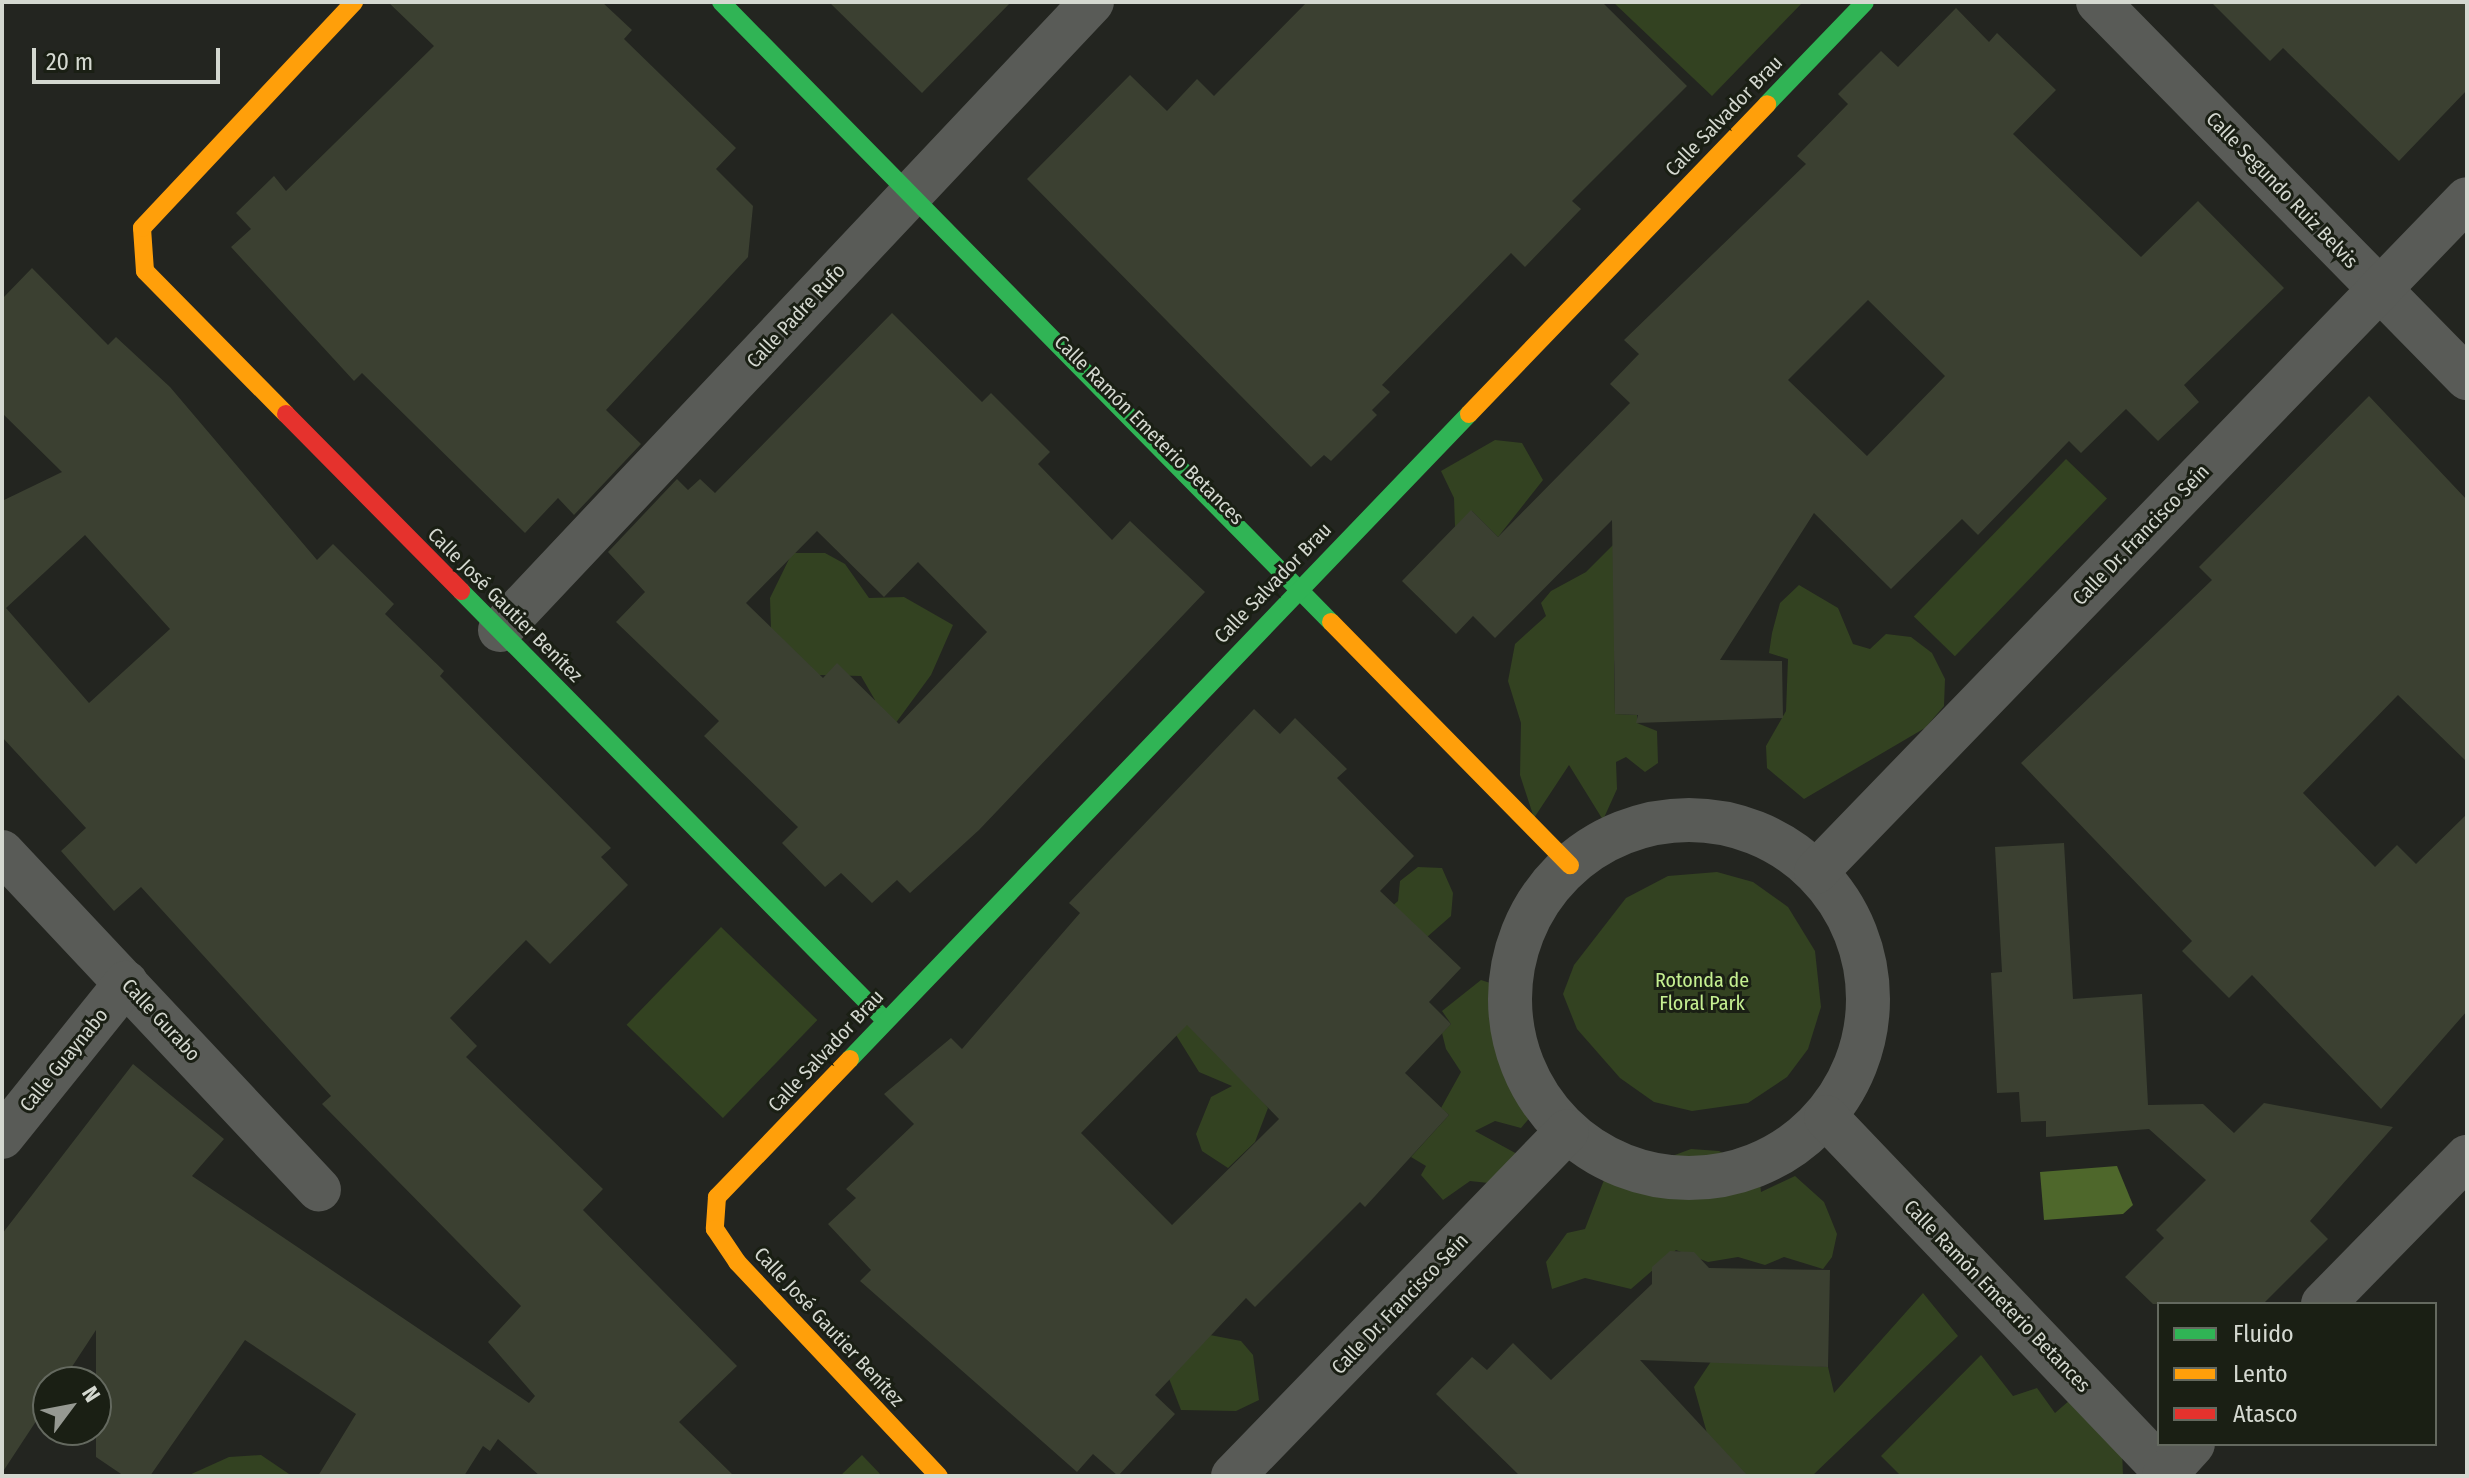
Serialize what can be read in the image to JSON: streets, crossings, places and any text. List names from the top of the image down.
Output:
{
  "streets": {
    "street": [
      "Calle Salvador Brau",
      "Calle Segundo Ruiz Belvis",
      "Calle Padre Rufo",
      "Calle Ramón Emeterio Betances",
      "Calle Dr. Francisco Seín",
      "Calle José Gautier Benítez",
      "Calle Gurabo",
      "Calle Guaynabo"
    ]
  },
  "crossings": [
    ["Calle Salvador Brau", "Calle Ramón Emeterio Betances"],
    ["Calle Salvador Brau", "Calle José Gautier Benítez"],
    ["Calle Segundo Ruiz Belvis", "Calle Dr. Francisco Seín"],
    ["Calle Padre Rufo", "Calle Ramón Emeterio Betances"],
    ["Calle Padre Rufo", "Calle José Gautier Benítez"],
    ["Calle Gurabo", "Calle Guaynabo"]
  ],
  "parks": ["Rotonda de Floral Park"],
  "legend": ["Fluido", "Lento", "Atasco"],
  "scale_bar": "20 m",
  "north": "top right"
}
